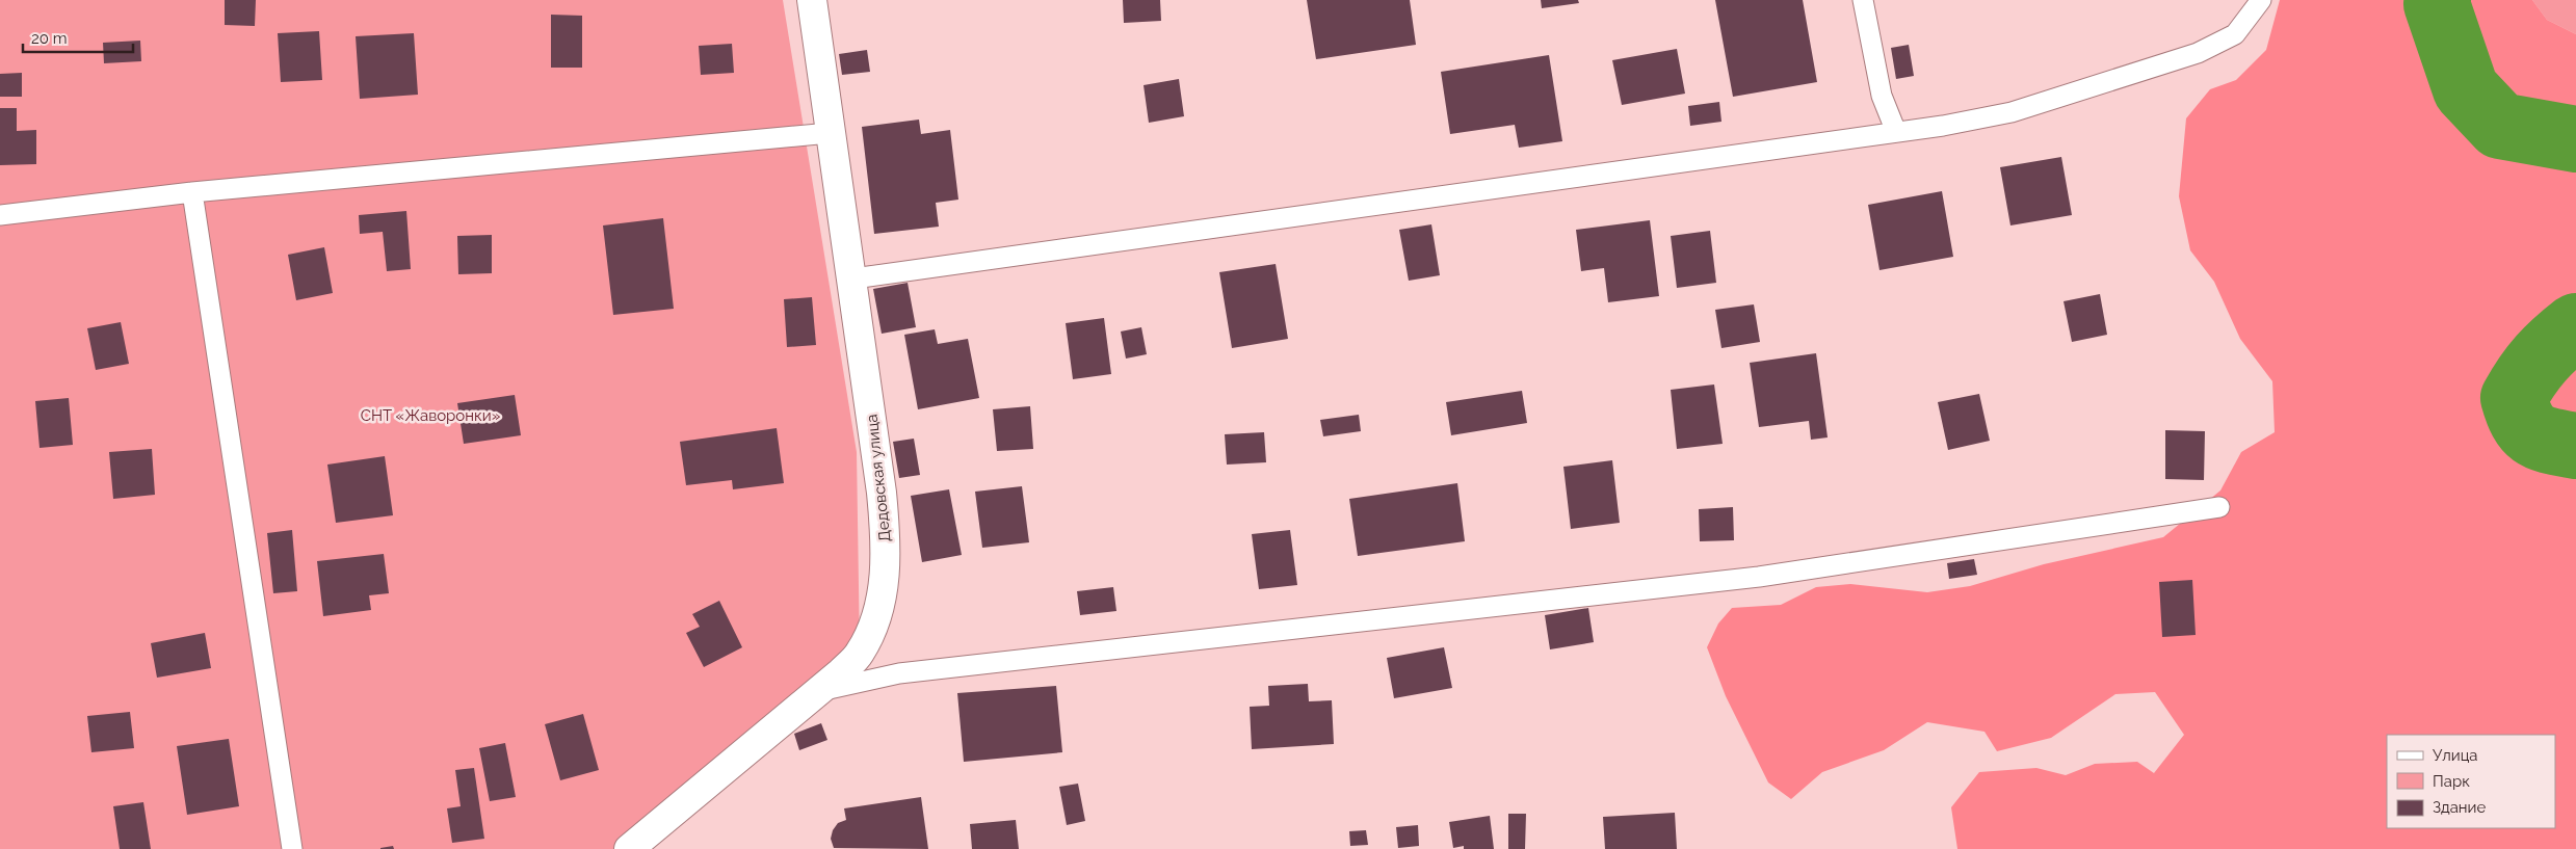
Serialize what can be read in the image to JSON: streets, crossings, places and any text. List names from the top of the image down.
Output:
{
  "streets": {
    "street": ["Дедовская улица"]
  },
  "parks": ["СНТ «Жаворонки»"],
  "legend": ["Улица", "Парк", "Здание"],
  "scale_bar": "20 m"
}
